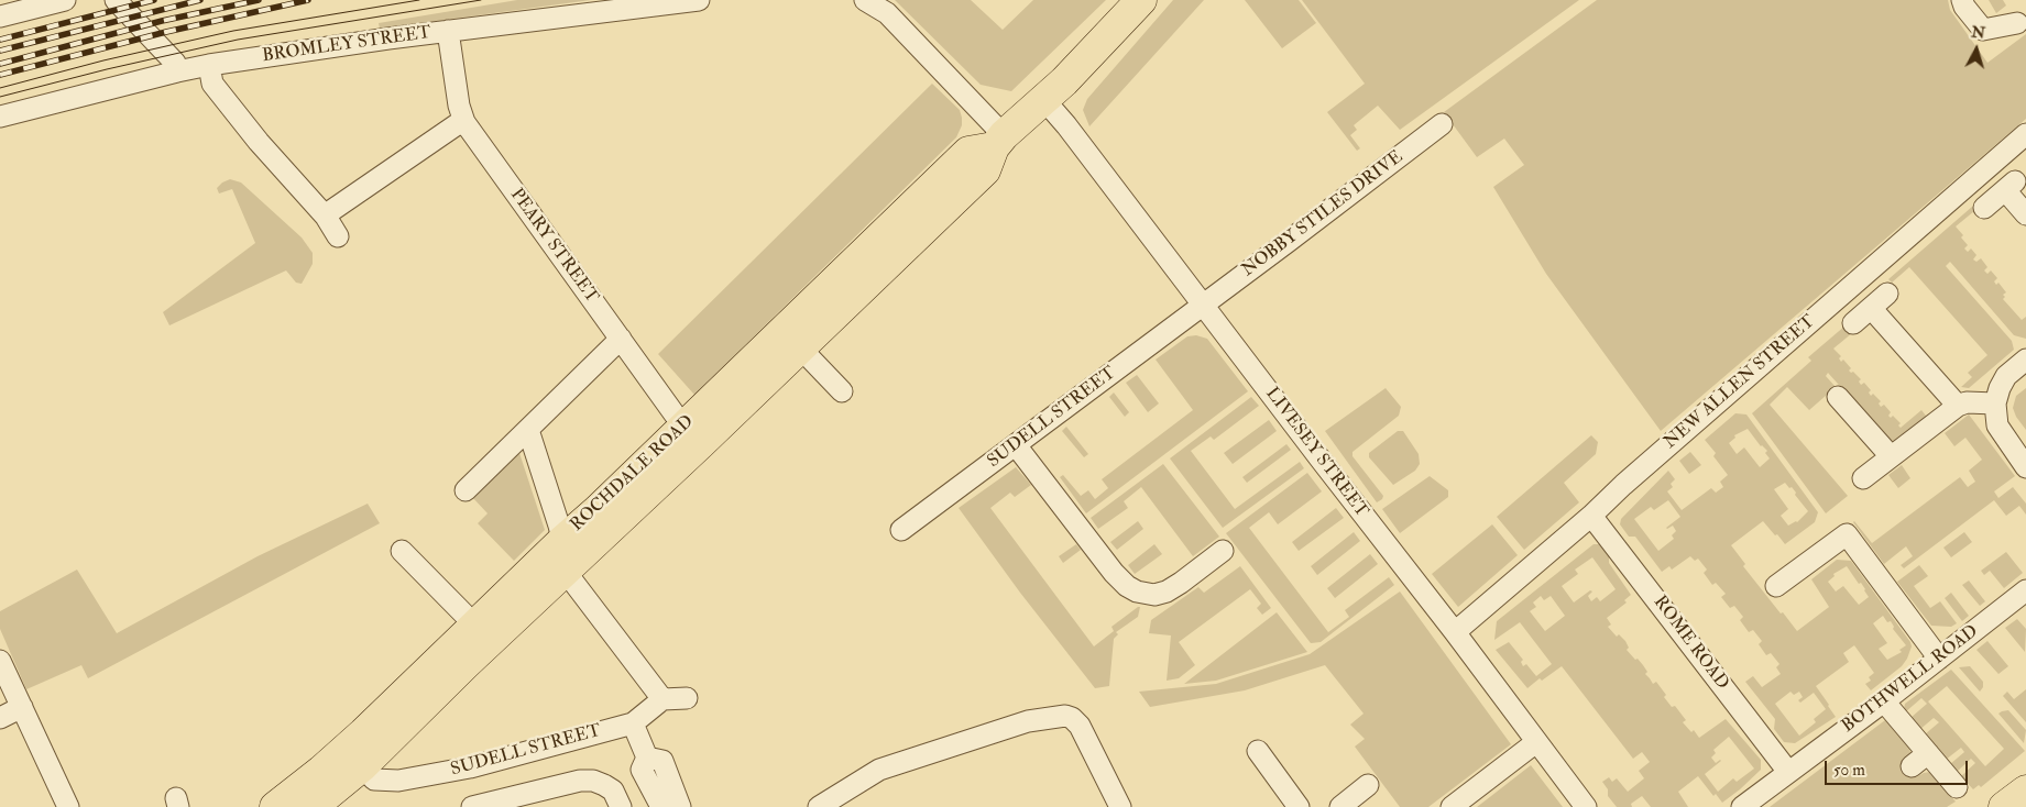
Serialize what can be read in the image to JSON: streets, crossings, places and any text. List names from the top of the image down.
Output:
{
  "streets": {
    "highway": ["ROCHDALE ROAD"],
    "street": [
      "BROMLEY STREET",
      "NOBBY STILES DRIVE",
      "PEARY STREET",
      "NEW ALLEN STREET",
      "SUDELL STREET",
      "LIVESEY STREET",
      "ROME ROAD",
      "BOTHWELL ROAD"
    ]
  },
  "crossings": [
    ["BROMLEY STREET", "PEARY STREET"],
    ["NOBBY STILES DRIVE", "SUDELL STREET"],
    ["NOBBY STILES DRIVE", "LIVESEY STREET"],
    ["PEARY STREET", "ROCHDALE ROAD"],
    ["NEW ALLEN STREET", "LIVESEY STREET"],
    ["NEW ALLEN STREET", "ROME ROAD"],
    ["SUDELL STREET", "LIVESEY STREET"],
    ["SUDELL STREET", "ROCHDALE ROAD"],
    ["LIVESEY STREET", "ROCHDALE ROAD"],
    ["ROME ROAD", "BOTHWELL ROAD"]
  ],
  "scale_bar": "50 m",
  "north": "top"
}
